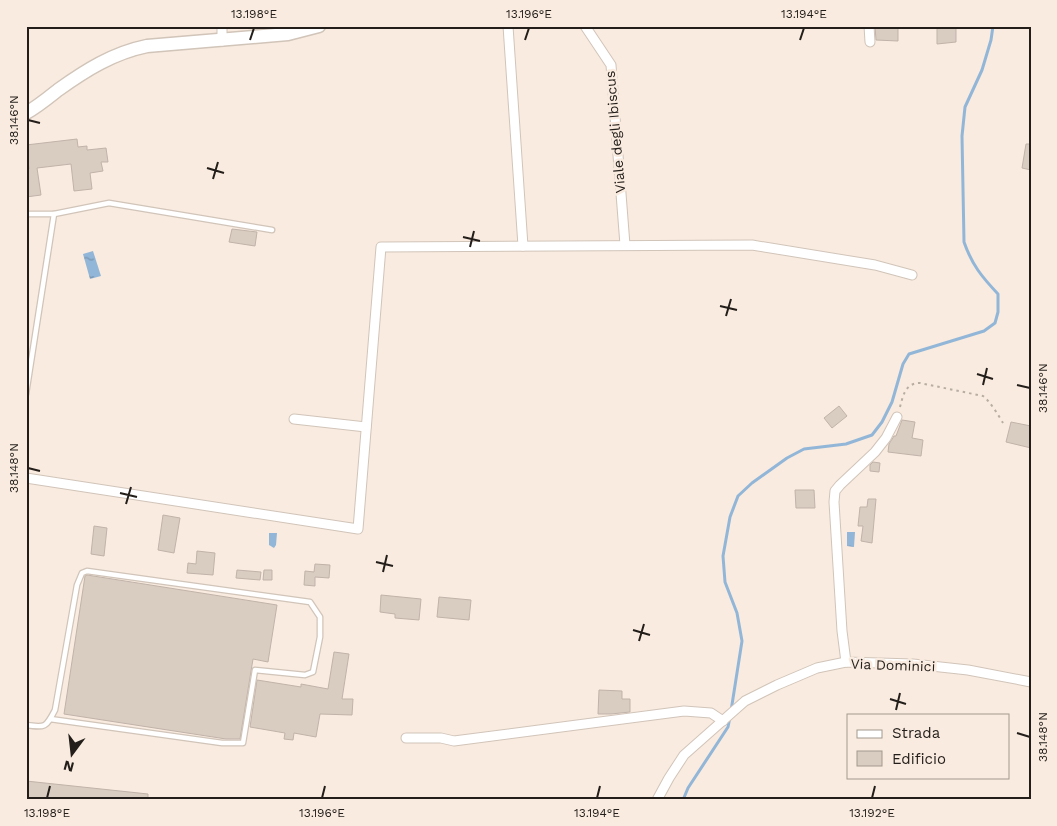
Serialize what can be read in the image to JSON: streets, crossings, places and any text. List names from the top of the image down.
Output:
{
  "streets": {
    "street": ["Viale degli Ibiscus", "Via Dominici"]
  },
  "legend": ["Strada", "Edificio"],
  "north": "bottom",
  "coordinates": [
    "13.198°E",
    "13.196°E",
    "13.194°E",
    "38.146°N",
    "38.148°N",
    "13.192°E"
  ]
}
